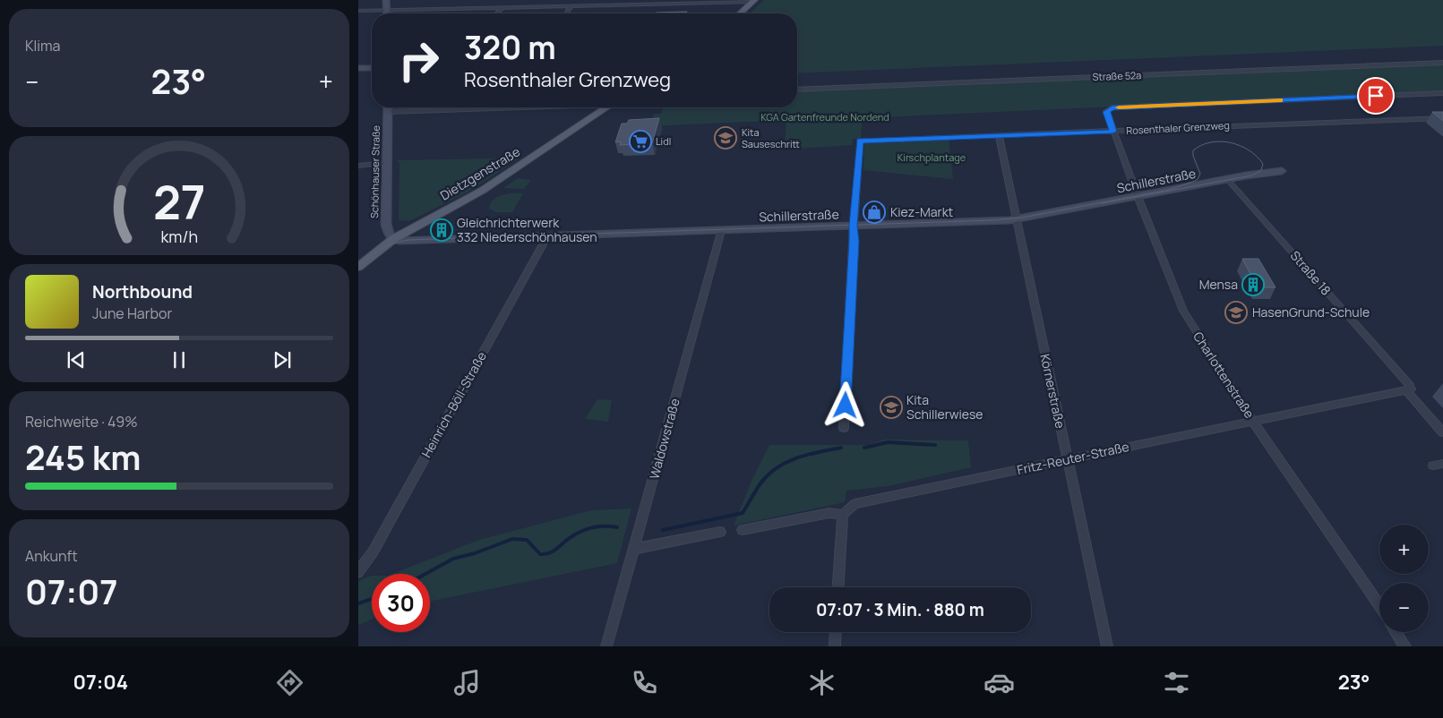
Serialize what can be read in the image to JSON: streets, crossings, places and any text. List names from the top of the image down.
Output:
{
  "streets": {
    "main road": ["Dietzgenstraße"],
    "street": [
      "Straße 52a",
      "Rosenthaler Grenzweg",
      "Schönhauser Straße",
      "Schillerstraße",
      "Straße 18",
      "Charlottenstraße",
      "Körnerstraße",
      "Heinrich-Böll-Straße",
      "Waldowstraße",
      "Fritz-Reuter-Straße"
    ]
  },
  "crossings": [
    ["Rosenthaler Grenzweg", "Schillerstraße"],
    ["Rosenthaler Grenzweg", "Charlottenstraße"],
    ["Rosenthaler Grenzweg", "Körnerstraße"],
    ["Schönhauser Straße", "Dietzgenstraße"],
    ["Schönhauser Straße", "Schillerstraße"],
    ["Dietzgenstraße", "Schillerstraße"],
    ["Schillerstraße", "Straße 18"],
    ["Schillerstraße", "Charlottenstraße"],
    ["Schillerstraße", "Körnerstraße"],
    ["Schillerstraße", "Heinrich-Böll-Straße"],
    ["Schillerstraße", "Waldowstraße"],
    ["Straße 18", "Fritz-Reuter-Straße"],
    ["Charlottenstraße", "Fritz-Reuter-Straße"],
    ["Körnerstraße", "Fritz-Reuter-Straße"]
  ],
  "parks": ["KGA Gartenfreunde Nordend", "Kirschplantage"],
  "places": {
    "school or university": ["Kita Sauseschritt", "HasenGrund-Schule", "Kita Schillerwiese"],
    "supermarket": ["Lidl"],
    "shop": ["Kiez-Markt"],
    "building": ["Gleichrichterwerk 332 Niederschönhausen", "Mensa"]
  },
  "page": {
    "tile": [
      "Klima",
      ["Reichweite · 49%", "245 km"],
      ["Ankunft", "07:07"]
    ],
    "turn": ["320 m", "Rosenthaler Grenzweg"],
    "heat": ["−", "23°", "+"],
    "song": ["Northbound", "June Harbor"],
    "map_buttons": ["+", "−"],
    "limit": "30",
    "trip": "07:07 · 3 Min. · 880 m",
    "tabs": ["07:04", "23°"],
    "gauge": ["27", "km/h"]
  }
}
